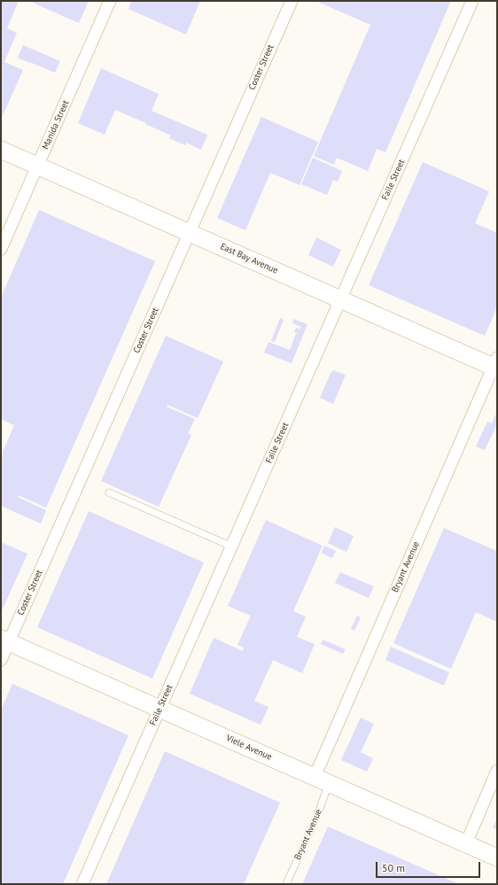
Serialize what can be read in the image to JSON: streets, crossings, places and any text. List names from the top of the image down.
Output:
{
  "streets": {
    "main road": ["East Bay Avenue", "Viele Avenue"],
    "street": [
      "Coster Street",
      "Manida Street",
      "Faile Street",
      "Bryant Avenue"
    ]
  },
  "crossings": [
    ["Coster Street", "East Bay Avenue"],
    ["Coster Street", "Viele Avenue"],
    ["Manida Street", "East Bay Avenue"],
    ["Faile Street", "East Bay Avenue"],
    ["Faile Street", "Viele Avenue"],
    ["East Bay Avenue", "Bryant Avenue"],
    ["Bryant Avenue", "Viele Avenue"]
  ],
  "scale_bar": "50 m"
}
